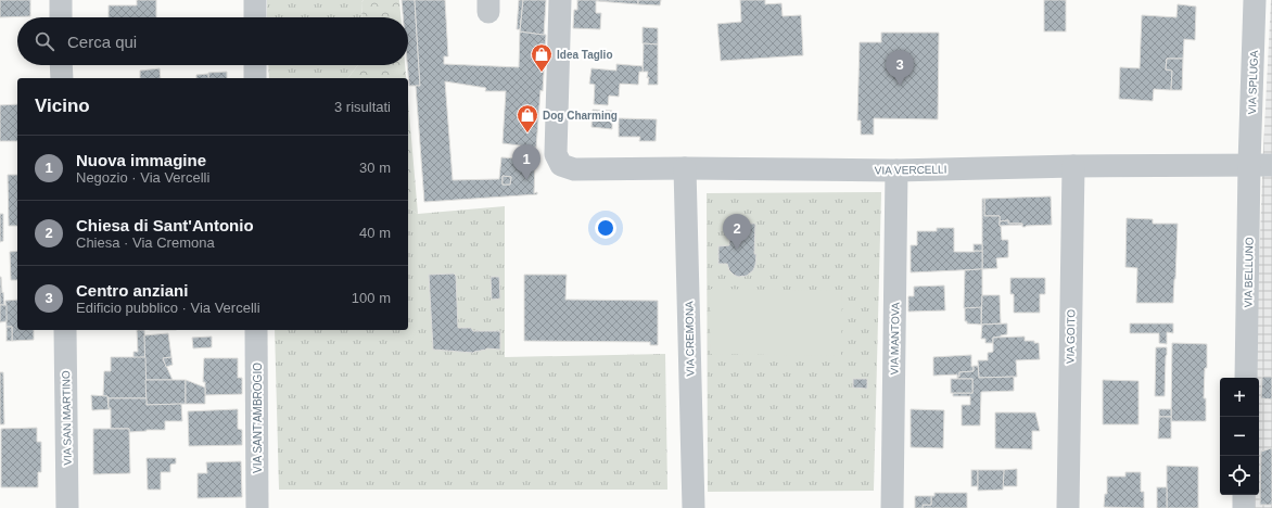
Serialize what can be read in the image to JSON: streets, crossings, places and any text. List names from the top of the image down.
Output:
{
  "streets": {
    "street": [
      "VIA SPLUGA",
      "VIA VERCELLI",
      "VIA BELLUNO",
      "VIA GOITO",
      "VIA CREMONA",
      "VIA MANTOVA",
      "VIA SAN MARTINO",
      "VIA SANT'AMBROGIO"
    ]
  },
  "crossings": [
    ["VIA SPLUGA", "VIA VERCELLI"],
    ["VIA SPLUGA", "VIA BELLUNO"],
    ["VIA VERCELLI", "VIA BELLUNO"],
    ["VIA VERCELLI", "VIA GOITO"],
    ["VIA VERCELLI", "VIA CREMONA"],
    ["VIA VERCELLI", "VIA MANTOVA"]
  ],
  "places": {
    "shop": ["Idea Taglio", "Dog Charming"]
  },
  "page": {
    "search": "Cerca qui",
    "pins": ["3", "1", "2"],
    "heading": ["Vicino", "3 risultati"],
    "list": [
      {
        "mark": "1",
        "name": "Nuova immagine",
        "note": "Negozio · Via Vercelli",
        "value": "30 m"
      },
      {
        "mark": "2",
        "name": "Chiesa di Sant'Antonio",
        "note": "Chiesa · Via Cremona",
        "value": "40 m"
      },
      {
        "mark": "3",
        "name": "Centro anziani",
        "note": "Edificio pubblico · Via Vercelli",
        "value": "100 m"
      }
    ],
    "map_buttons": ["+", "−"]
  }
}
